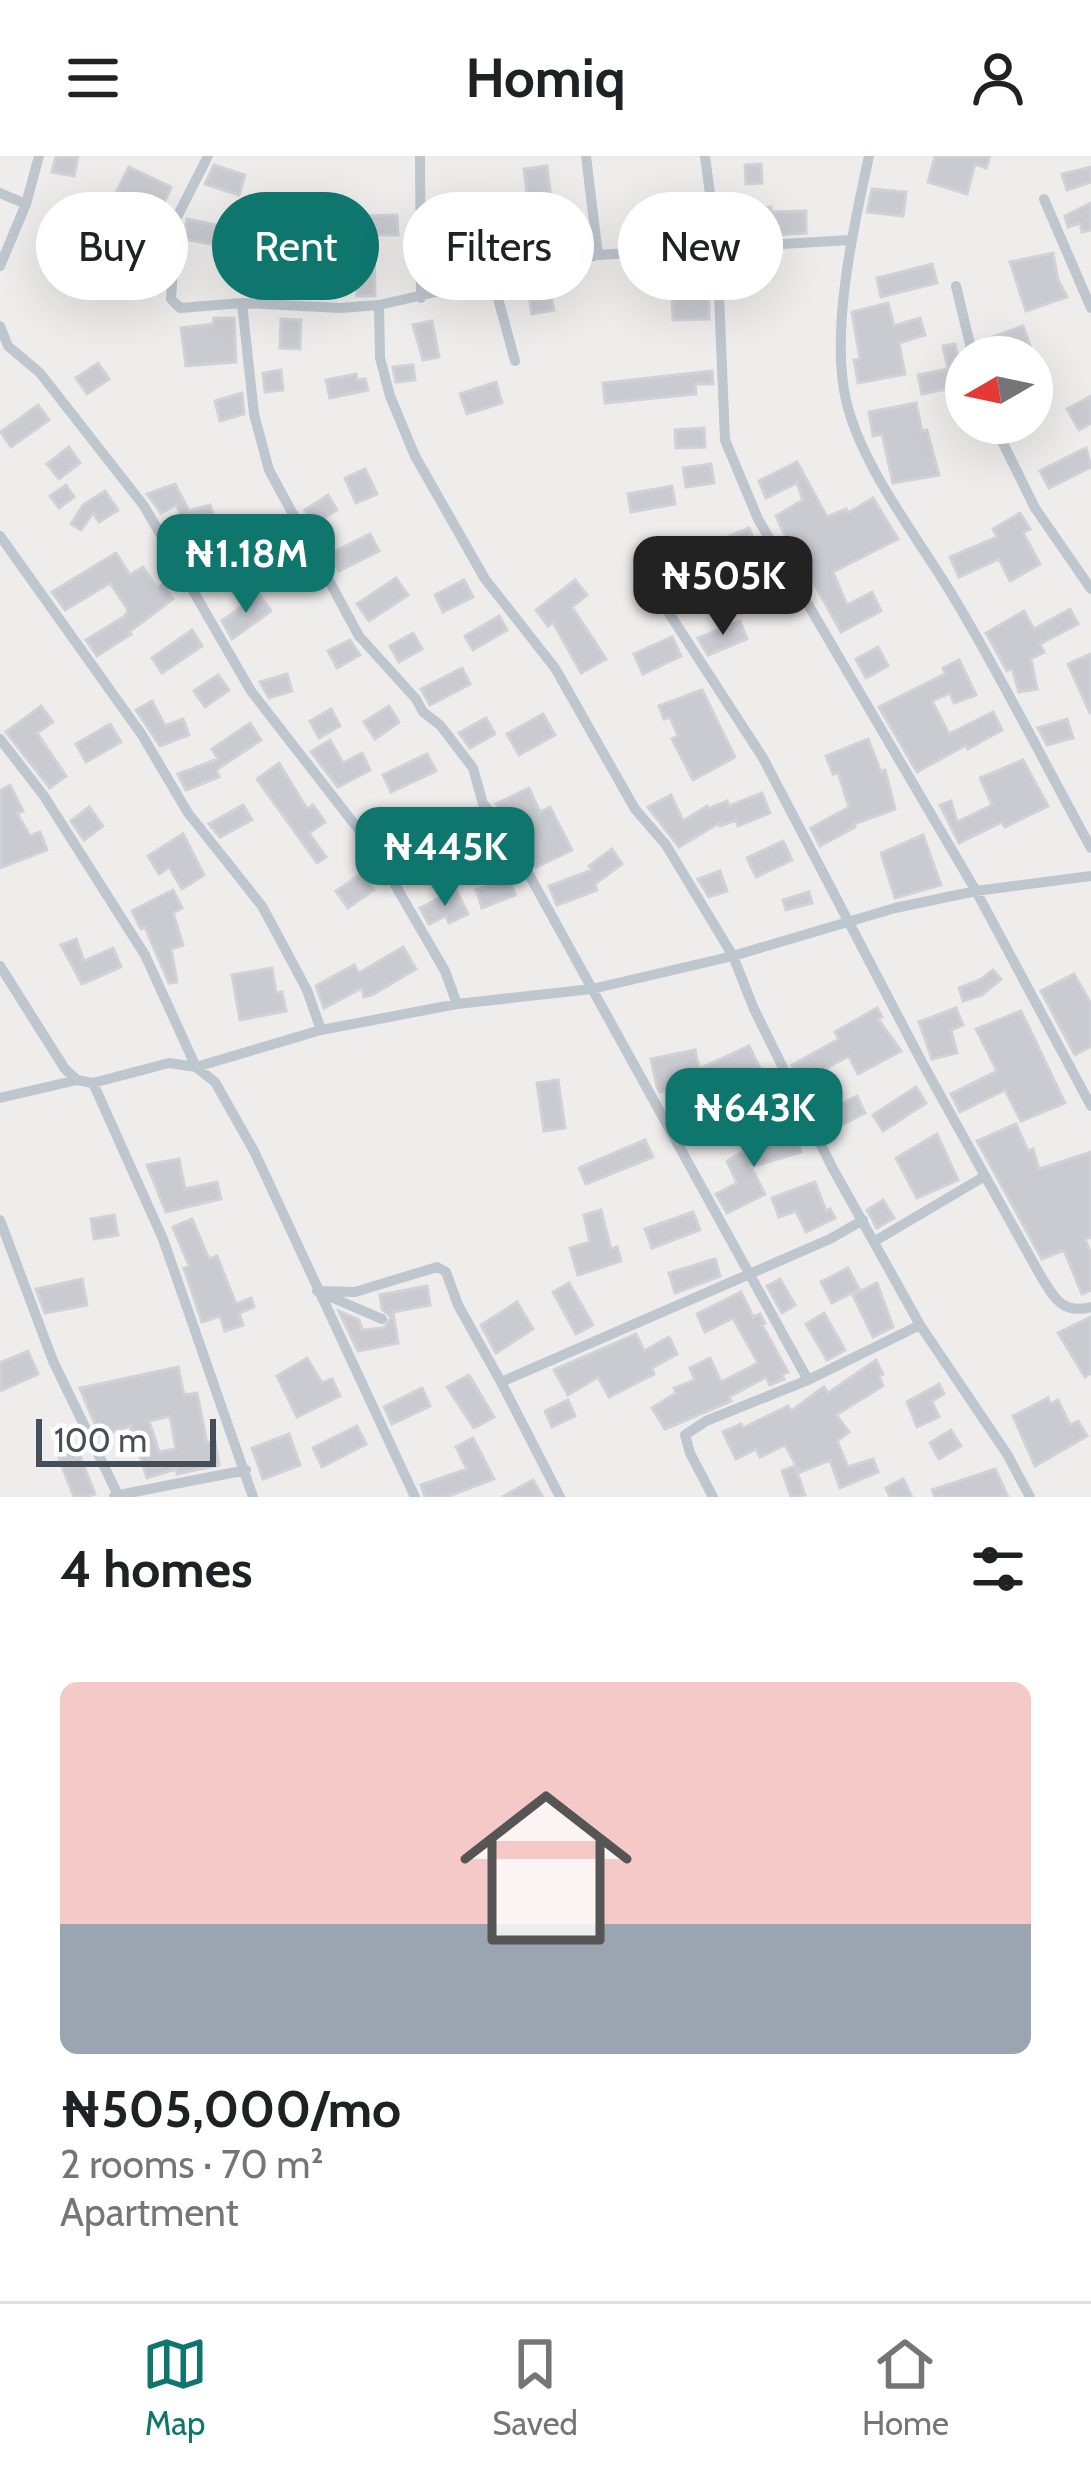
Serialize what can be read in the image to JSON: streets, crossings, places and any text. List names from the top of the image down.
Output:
{
  "scale_bar": "100 m",
  "north": "left",
  "page": {
    "header": "Homiq",
    "chip": [
      "Buy",
      "Rent",
      "Filters",
      "New"
    ],
    "price": [
      "₦1.18M",
      "₦505K",
      "₦445K",
      "₦643K"
    ],
    "scale": "100 m",
    "heading": "4 homes",
    "list": [
      {
        "name": "₦505,000/mo",
        "note": "2 rooms · 70 m² · Apartment"
      }
    ],
    "tabs": ["Map", "Saved", "Home"]
  }
}
